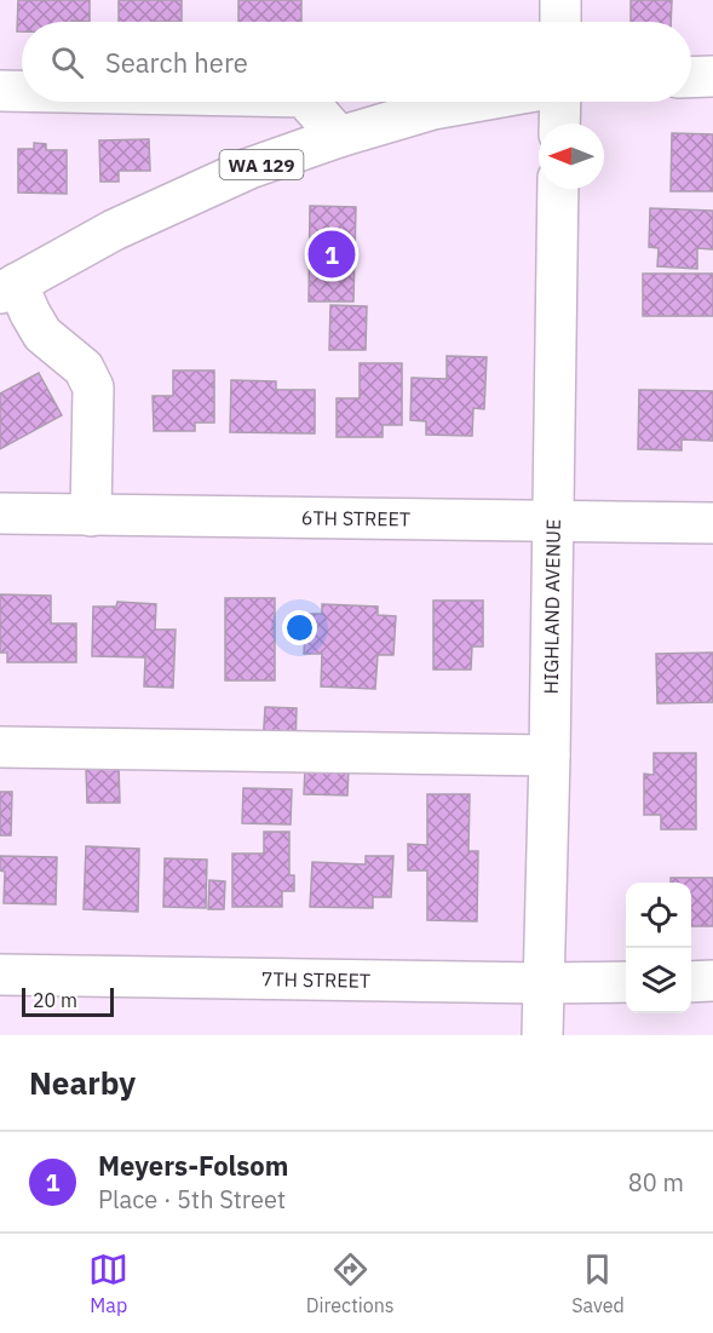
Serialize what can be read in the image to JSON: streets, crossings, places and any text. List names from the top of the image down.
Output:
{
  "streets": {
    "street": [
      "WA 129",
      "6TH STREET",
      "HIGHLAND AVENUE",
      "7TH STREET"
    ]
  },
  "crossings": [
    ["6TH STREET", "HIGHLAND AVENUE"],
    ["HIGHLAND AVENUE", "7TH STREET"]
  ],
  "scale_bar": "20 m",
  "north": "left",
  "page": {
    "search": "Search here",
    "pins": "1",
    "scale": "20 m",
    "heading": "Nearby",
    "list": [
      {
        "mark": "1",
        "name": "Meyers-Folsom",
        "note": "Place · 5th Street",
        "value": "80 m"
      }
    ],
    "nav": ["Map", "Directions", "Saved"]
  }
}
